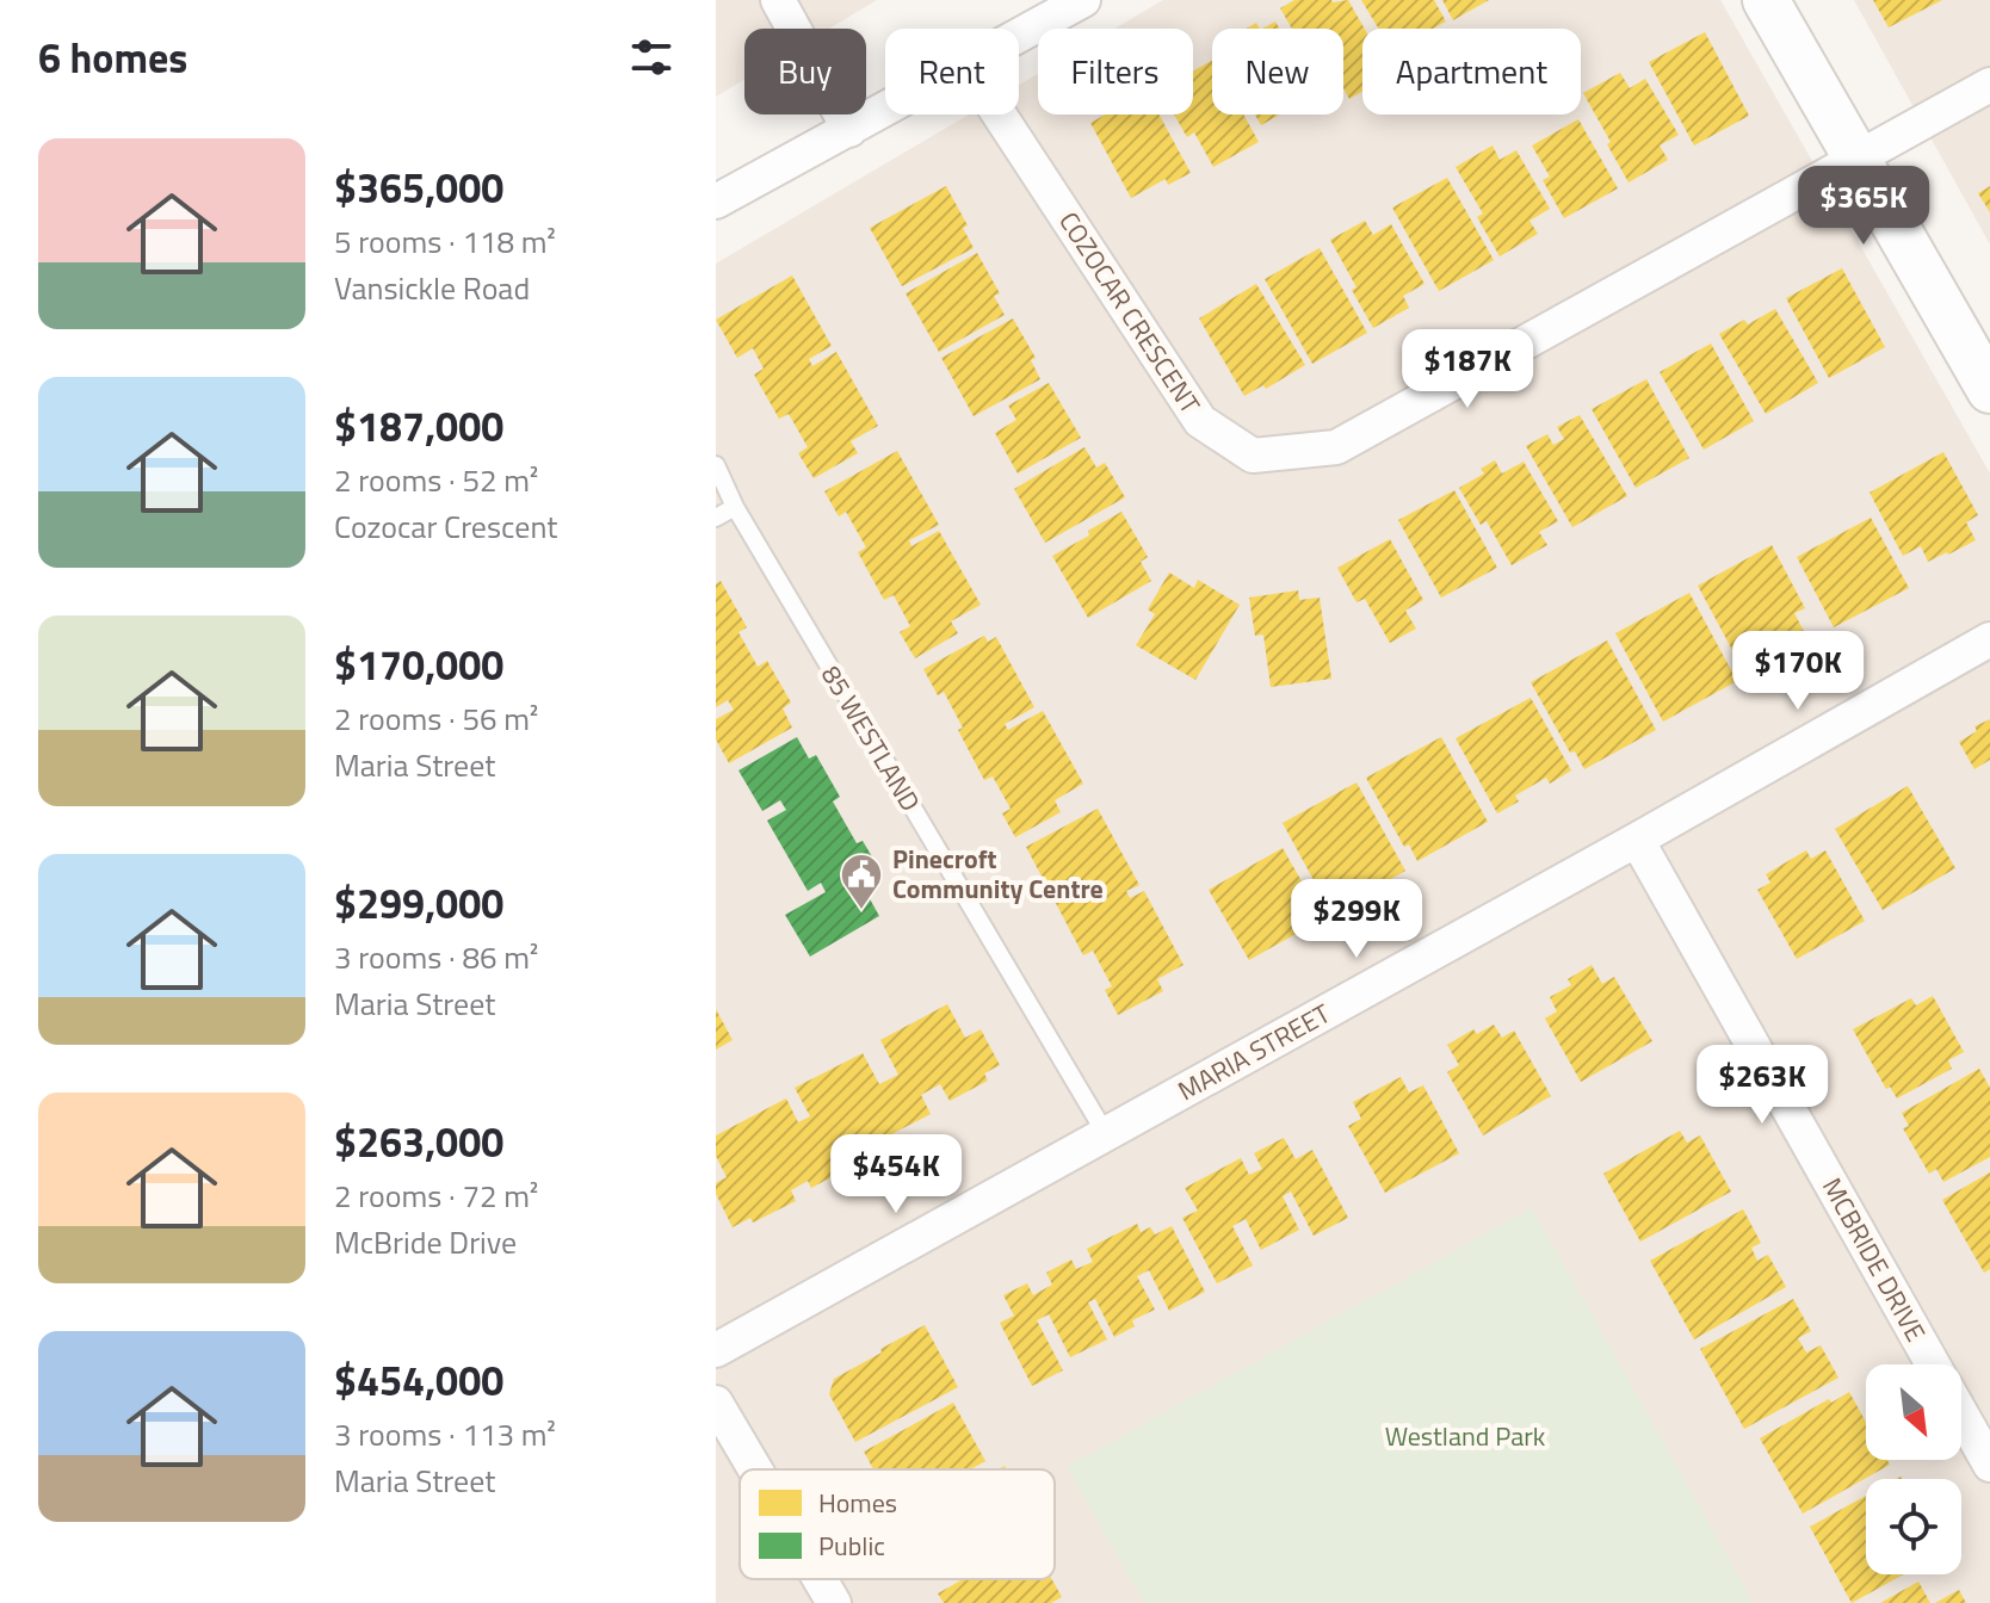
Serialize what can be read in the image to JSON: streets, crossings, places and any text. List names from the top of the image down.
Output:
{
  "streets": {
    "street": ["COZOCAR CRESCENT", "MARIA STREET", "MCBRIDE DRIVE"],
    "lane": ["85 WESTLAND"]
  },
  "crossings": [
    ["85 WESTLAND", "MARIA STREET"],
    ["MARIA STREET", "MCBRIDE DRIVE"]
  ],
  "parks": ["Westland Park"],
  "places": {
    "public building": ["Pinecroft Community Centre"]
  },
  "legend": ["Homes", "Public"],
  "north": "bottom right",
  "page": {
    "heading": "6 homes",
    "chip": [
      "Buy",
      "Rent",
      "Filters",
      "New",
      "Apartment"
    ],
    "list": [
      {
        "name": "$365,000",
        "note": "5 rooms · 118 m² · Vansickle Road"
      },
      {
        "name": "$187,000",
        "note": "2 rooms · 52 m² · Cozocar Crescent"
      },
      {
        "name": "$170,000",
        "note": "2 rooms · 56 m² · Maria Street"
      },
      {
        "name": "$299,000",
        "note": "3 rooms · 86 m² · Maria Street"
      },
      {
        "name": "$263,000",
        "note": "2 rooms · 72 m² · McBride Drive"
      },
      {
        "name": "$454,000",
        "note": "3 rooms · 113 m² · Maria Street"
      }
    ],
    "price": [
      "$365K",
      "$187K",
      "$170K",
      "$299K",
      "$263K",
      "$454K"
    ]
  }
}
